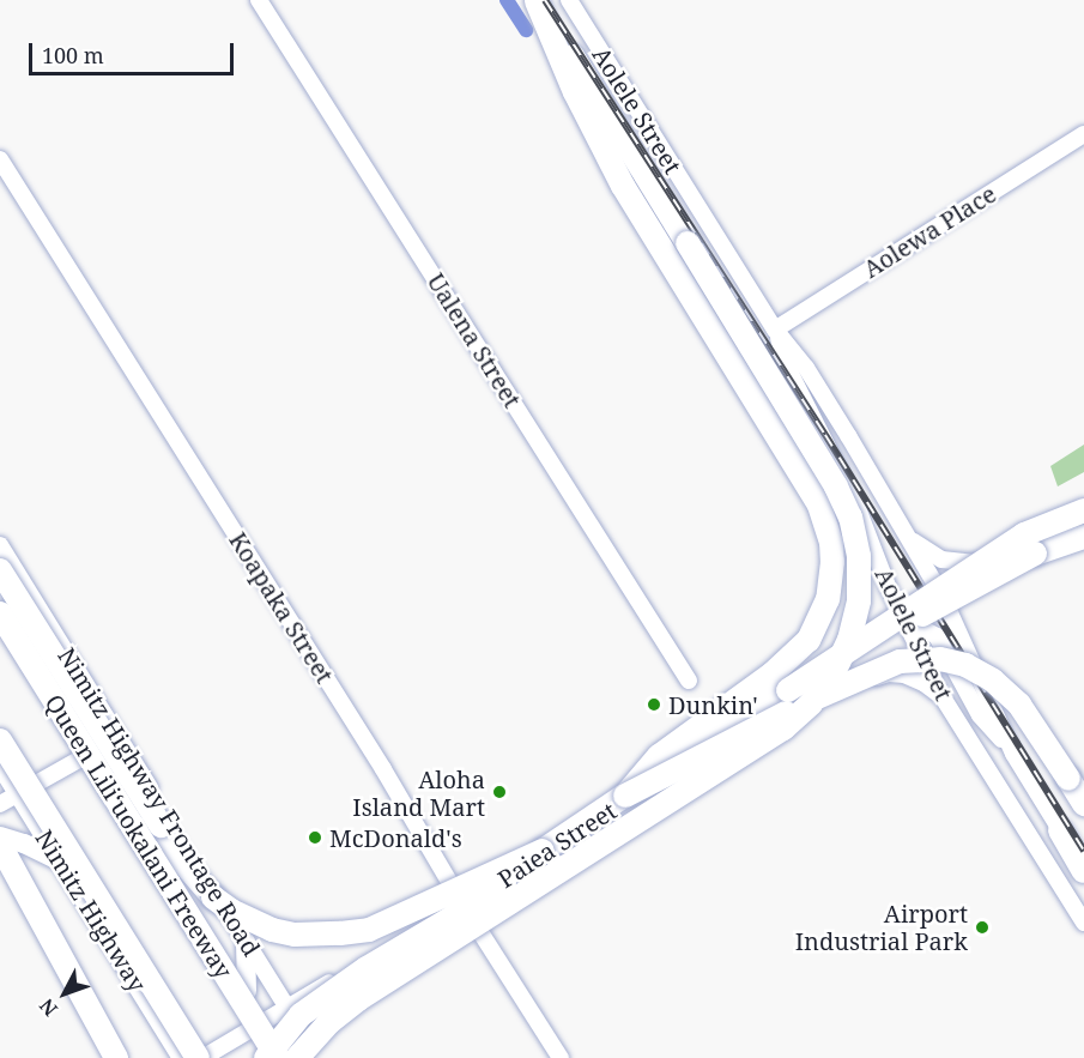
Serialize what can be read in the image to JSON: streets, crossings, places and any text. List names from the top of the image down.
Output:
{
  "streets": {
    "highway": ["Queen Liliʻuokalani Freeway"],
    "main road": ["Nimitz Highway"],
    "street": [
      "Aolele Street",
      "Aolewa Place",
      "Ualena Street",
      "Koapaka Street",
      "Nimitz Highway Frontage Road",
      "Paiea Street"
    ]
  },
  "crossings": [
    ["Aolele Street", "Aolewa Place"],
    ["Aolele Street", "Paiea Street"],
    ["Koapaka Street", "Paiea Street"],
    ["Nimitz Highway Frontage Road", "Paiea Street"]
  ],
  "places": [
    "Dunkin'",
    "Aloha Island Mart",
    "McDonald's",
    "Airport Industrial Park"
  ],
  "scale_bar": "100 m",
  "north": "bottom left"
}
